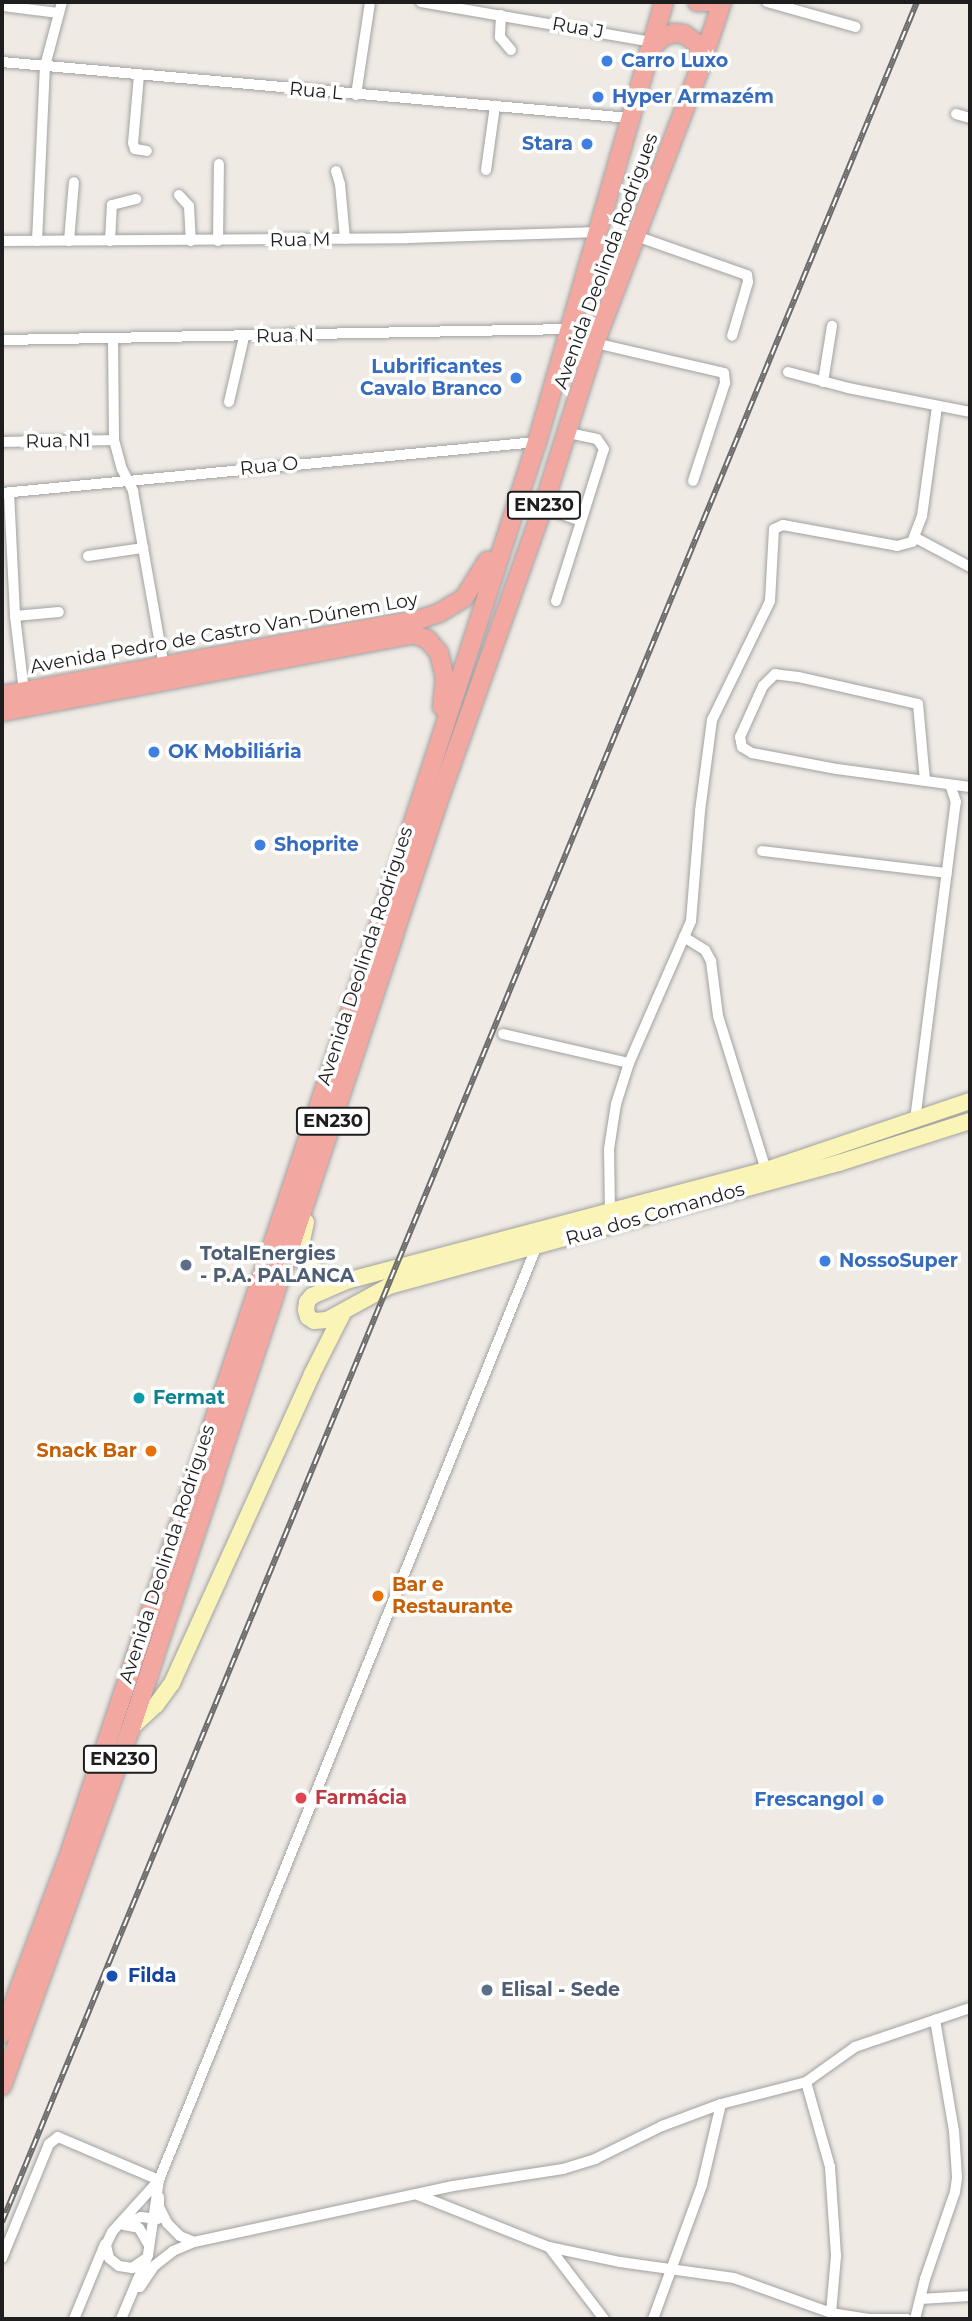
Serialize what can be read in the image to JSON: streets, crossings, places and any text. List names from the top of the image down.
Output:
{
  "streets": {
    "highway": ["Avenida Deolinda Rodrigues", "EN230", "Avenida Pedro de Castro Van-Dúnem Loy"],
    "main road": ["Rua dos Comandos"],
    "street": [
      "Rua J",
      "Rua L",
      "Rua M",
      "Rua N",
      "Rua N1",
      "Rua O"
    ]
  },
  "crossings": [
    ["Rua J", "Avenida Deolinda Rodrigues"],
    ["Rua L", "Avenida Deolinda Rodrigues"],
    ["Rua M", "Avenida Deolinda Rodrigues"],
    ["Avenida Deolinda Rodrigues", "Rua N"],
    ["Avenida Deolinda Rodrigues", "Rua O"],
    ["Avenida Deolinda Rodrigues", "Avenida Pedro de Castro Van-Dúnem Loy"]
  ],
  "places": [
    "Carro Luxo",
    "Hyper Armazém",
    "Stara",
    "Lubrificantes Cavalo Branco",
    "OK Mobiliária",
    "Shoprite",
    "NossoSuper",
    "TotalEnergies - P.A. PALANCA",
    "Fermat",
    "Snack Bar",
    "Bar e Restaurante",
    "Farmácia",
    "Frescangol",
    "Filda",
    "Elisal - Sede"
  ]
}
